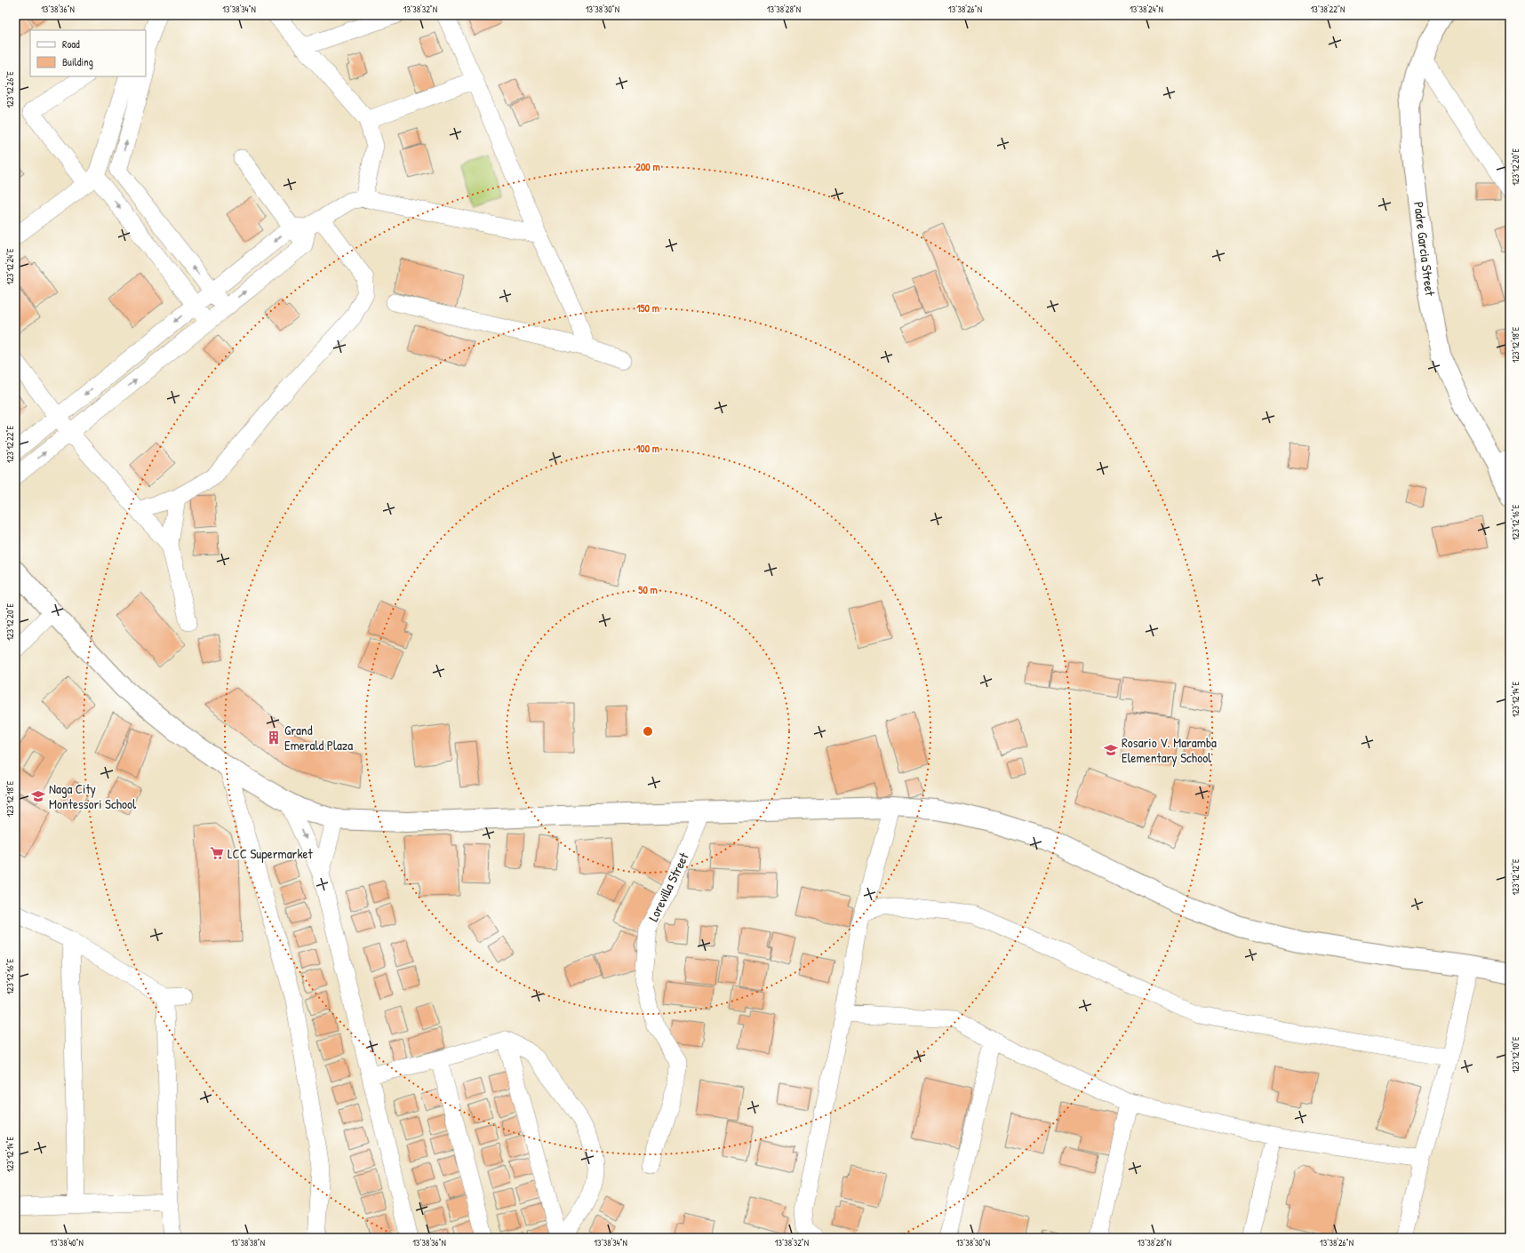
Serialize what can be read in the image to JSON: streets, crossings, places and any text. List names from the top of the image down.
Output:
{
  "streets": {
    "main road": ["Padre Garcia Street"],
    "street": ["Lorevilla Street"]
  },
  "places": {
    "building": ["Grand Emerald Plaza"],
    "school or university": ["Rosario V. Maramba Elementary School", "Naga City Montessori School"],
    "supermarket": ["LCC Supermarket"]
  },
  "legend": ["Road", "Building"],
  "coordinates": [
    "13°38'36\"N",
    "13°38'34\"N",
    "13°38'32\"N",
    "13°38'30\"N",
    "13°38'28\"N",
    "13°38'26\"N",
    "13°38'24\"N",
    "13°38'22\"N",
    "123°12'26\"E",
    "123°12'20\"E",
    "123°12'24\"E",
    "123°12'18\"E",
    "123°12'22\"E",
    "123°12'16\"E",
    "123°12'14\"E",
    "123°12'12\"E",
    "123°12'10\"E",
    "13°38'40\"N",
    "13°38'38\"N"
  ],
  "rings": [
    "200 m",
    "150 m",
    "100 m",
    "50 m"
  ]
}
